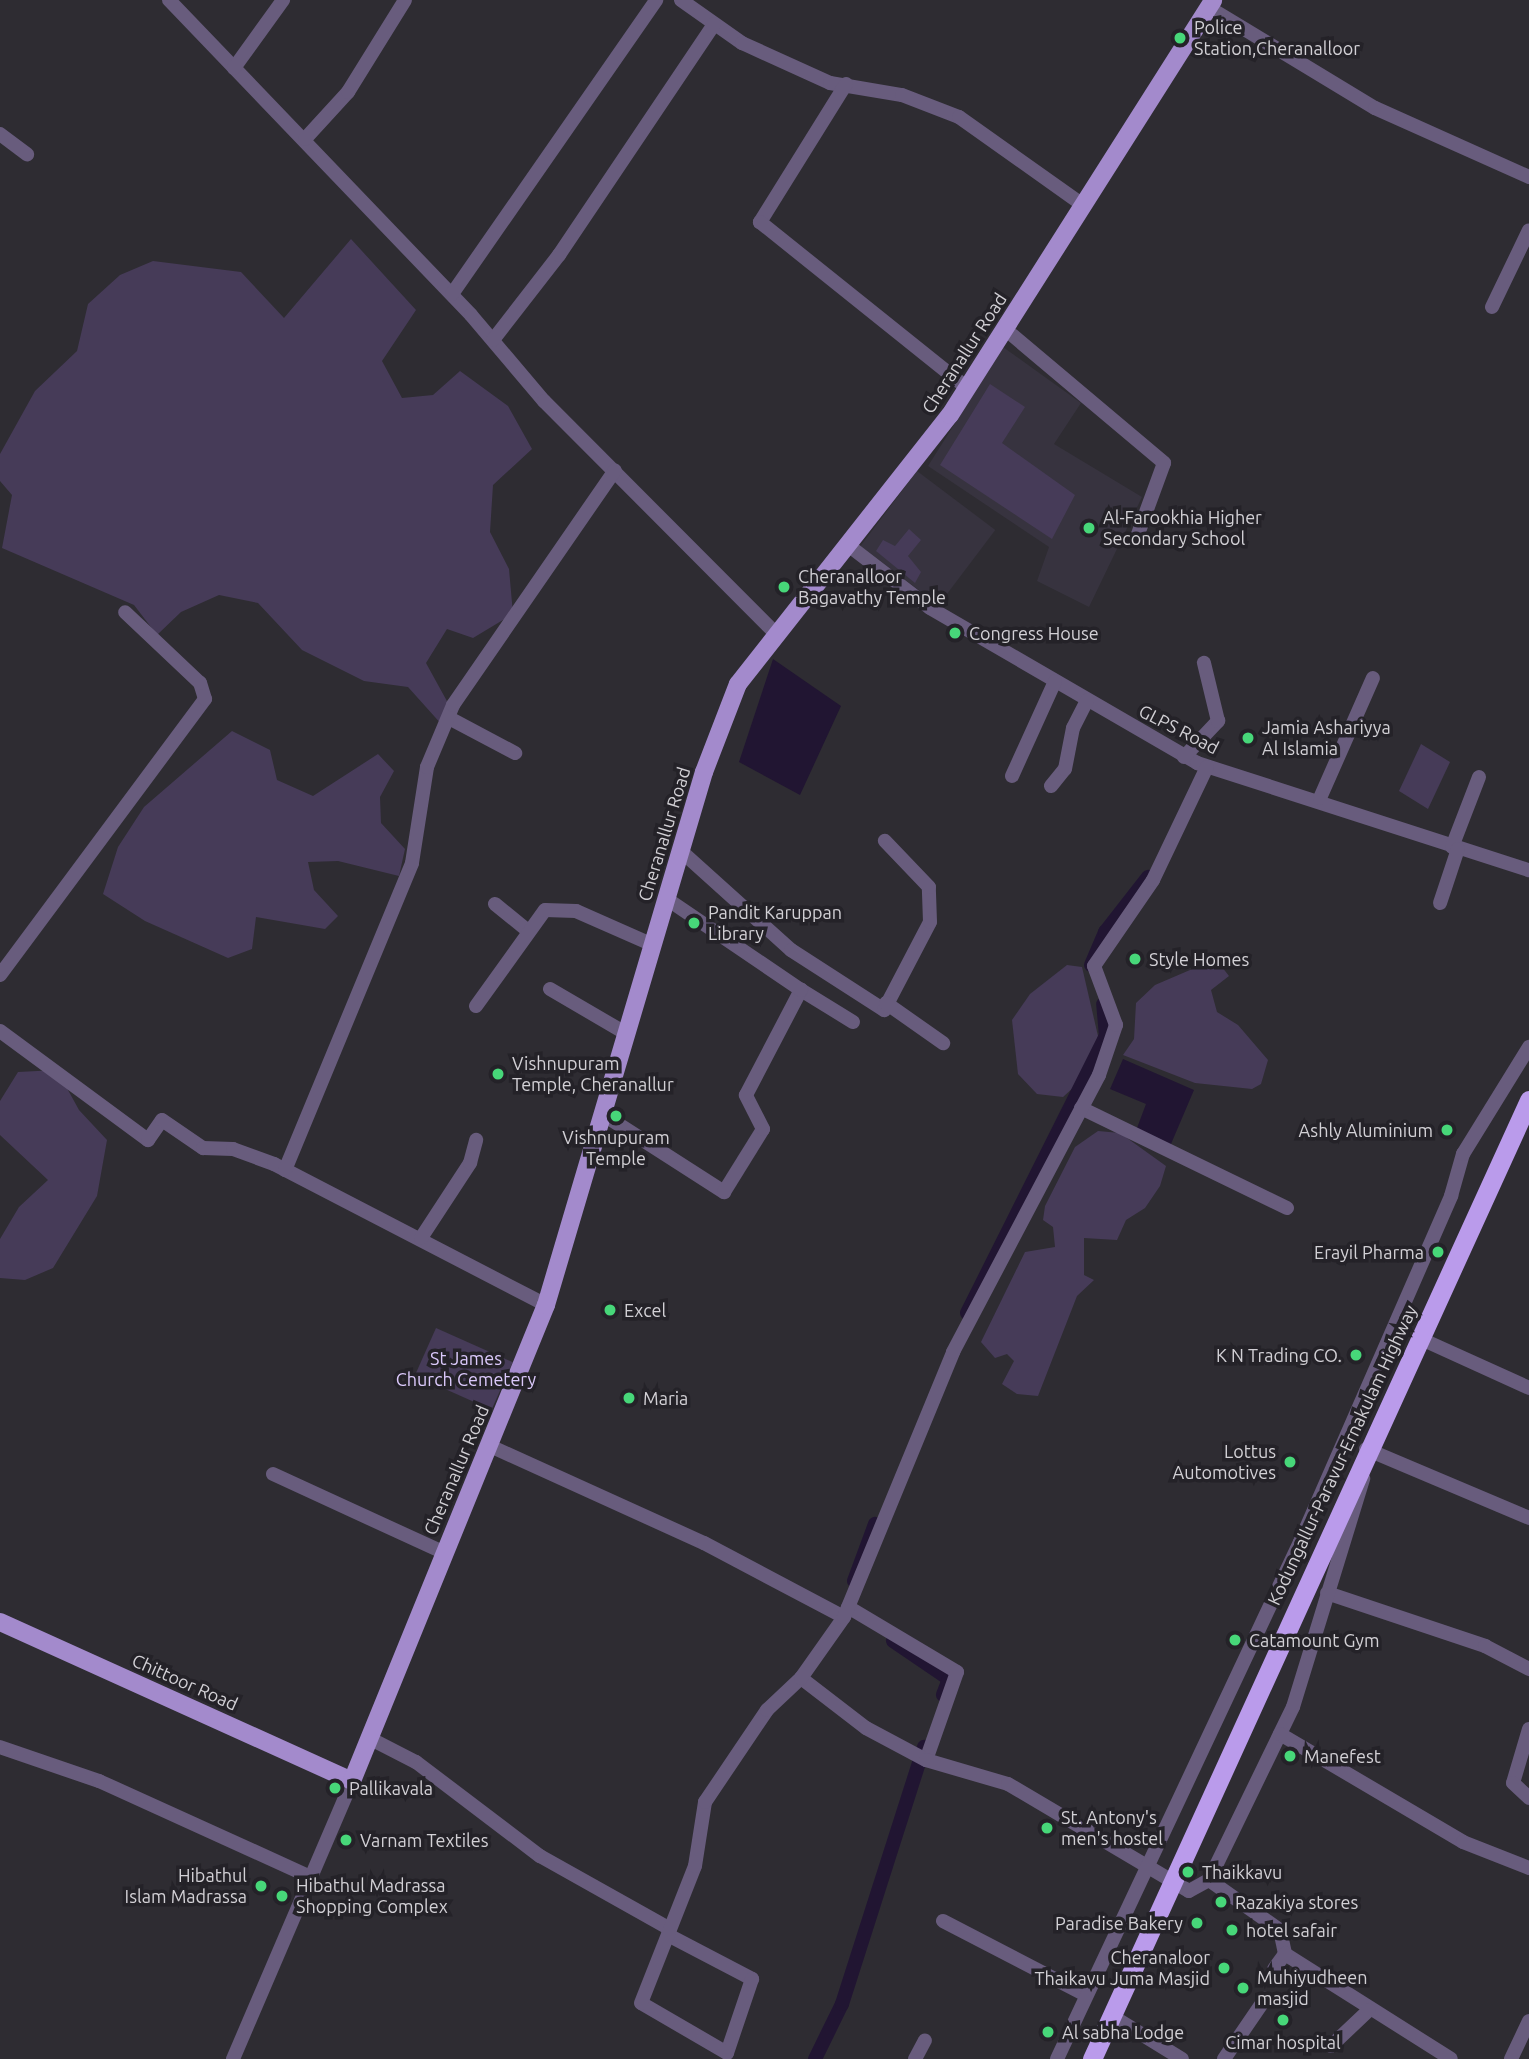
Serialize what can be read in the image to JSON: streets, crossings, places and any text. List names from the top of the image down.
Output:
{
  "streets": {
    "highway": ["Kodungallur-Paravur-Ernakulam Highway"],
    "main road": ["Cheranallur Road", "Chittoor Road"],
    "street": ["GLPS Road"]
  },
  "crossings": [
    ["Cheranallur Road", "GLPS Road"],
    ["Cheranallur Road", "Chittoor Road"]
  ],
  "parks": ["St James Church Cemetery"],
  "places": [
    "Police Station,Cheranalloor",
    "Al-Farookhia Higher Secondary School",
    "Cheranalloor Bagavathy Temple",
    "Congress House",
    "Jamia Ashariyya Al Islamia",
    "Pandit Karuppan Library",
    "Style Homes",
    "Vishnupuram Temple, Cheranallur",
    "Vishnupuram Temple",
    "Ashly Aluminium",
    "Erayil Pharma",
    "Excel",
    "K N Trading CO.",
    "Maria",
    "Lottus Automotives",
    "Catamount Gym",
    "Manefest",
    "Pallikavala",
    "St. Antony's men's hostel",
    "Varnam Textiles",
    "Thaikkavu",
    "Hibathul Islam Madrassa",
    "Hibathul Madrassa Shopping Complex",
    "Razakiya stores",
    "Paradise Bakery",
    "hotel safair",
    "Cheranaloor Thaikavu Juma Masjid",
    "Muhiyudheen masjid",
    "Cimar hospital",
    "Al sabha Lodge"
  ]
}
